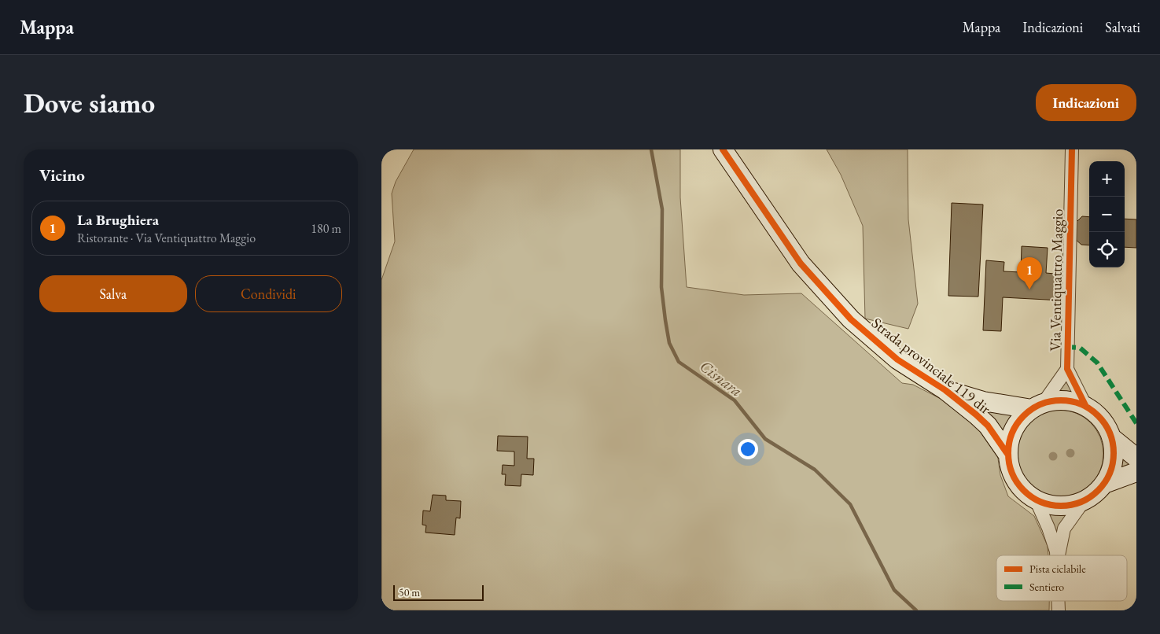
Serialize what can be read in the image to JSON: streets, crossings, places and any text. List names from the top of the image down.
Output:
{
  "streets": {
    "street": ["Via Ventiquattro Maggio", "Strada provinciale 119 dir"]
  },
  "crossings": [
    ["Via Ventiquattro Maggio", "Strada provinciale 119 dir"]
  ],
  "water": ["Cisnara"],
  "legend": ["Pista ciclabile", "Sentiero"],
  "scale_bar": "50 m",
  "page": {
    "header": "Mappa",
    "nav": ["Mappa", "Indicazioni", "Salvati"],
    "buttons": [
      "Indicazioni",
      ["Salva", "Condividi"]
    ],
    "title": "Dove siamo",
    "heading": "Vicino",
    "map_buttons": ["+", "−"],
    "list": [
      {
        "mark": "1",
        "name": "La Brughiera",
        "note": "Ristorante · Via Ventiquattro Maggio",
        "value": "180 m"
      }
    ],
    "pins": "1",
    "scale": "50 m"
  }
}
